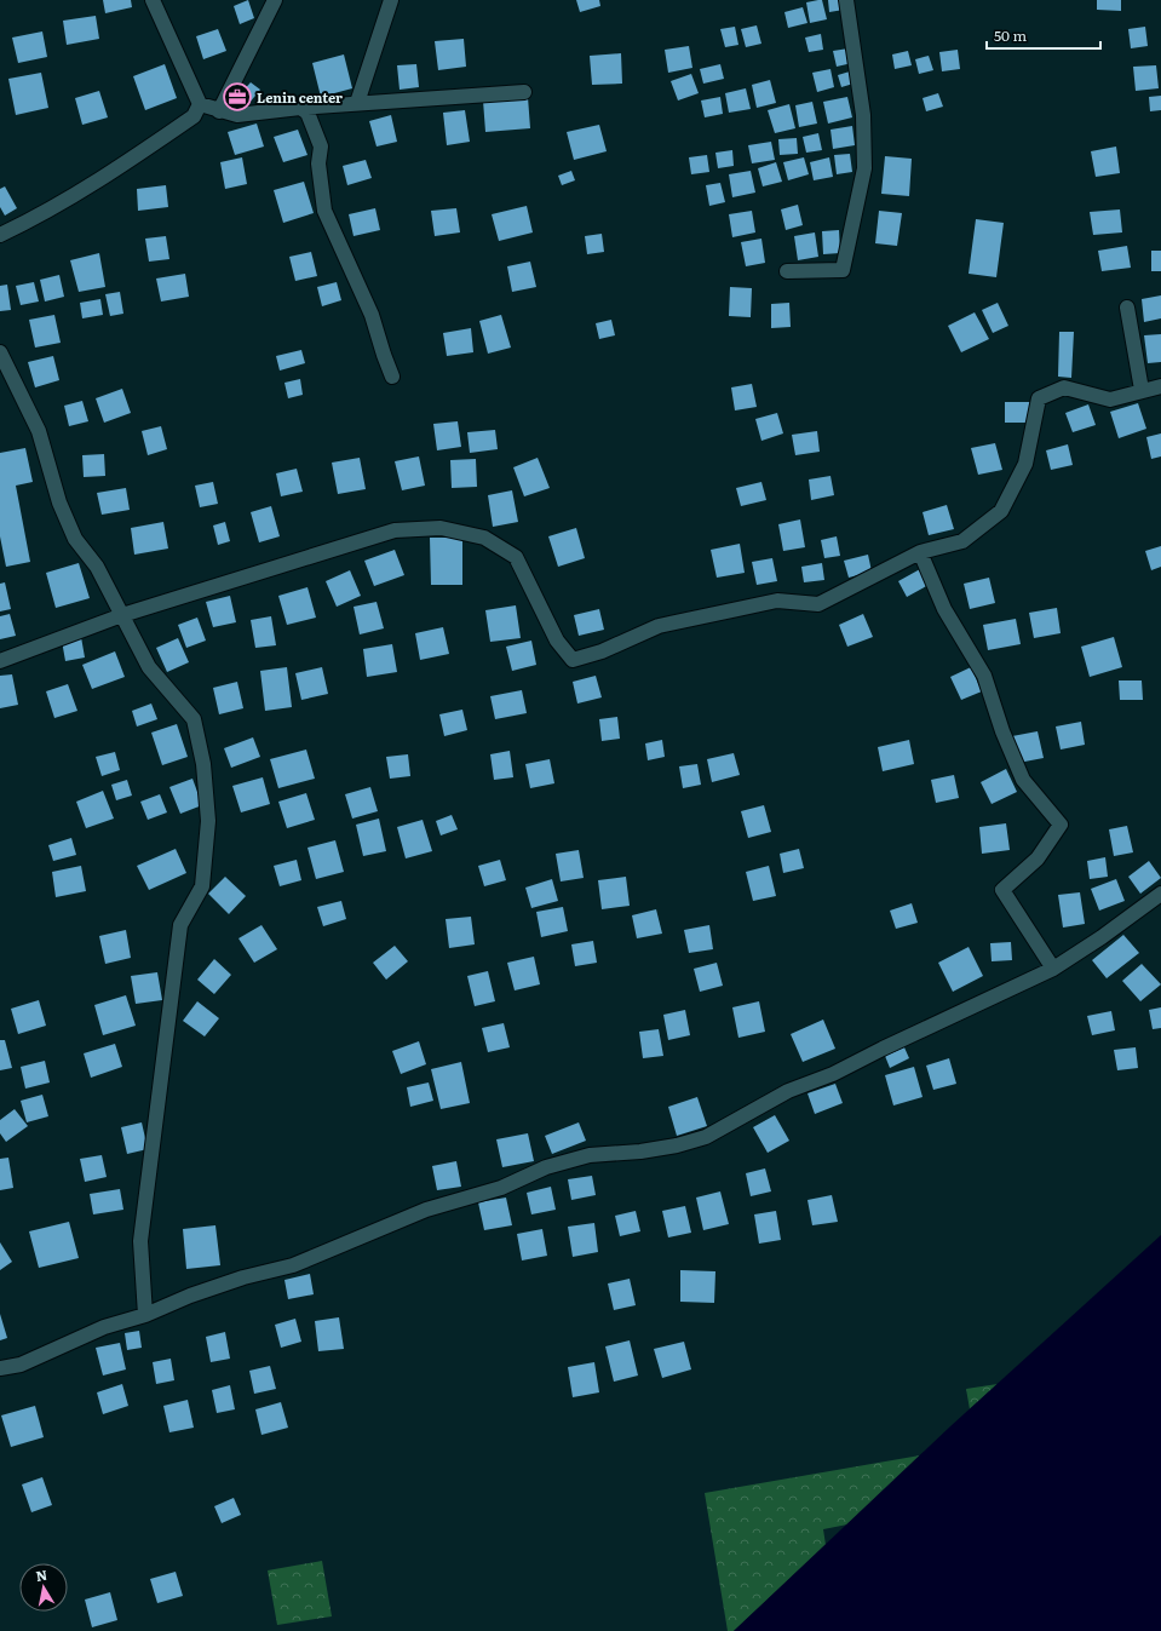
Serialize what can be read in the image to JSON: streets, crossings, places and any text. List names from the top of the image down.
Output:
{
  "places": {
    "office": ["Lenin center"]
  },
  "scale_bar": "50 m",
  "north": "top"
}
